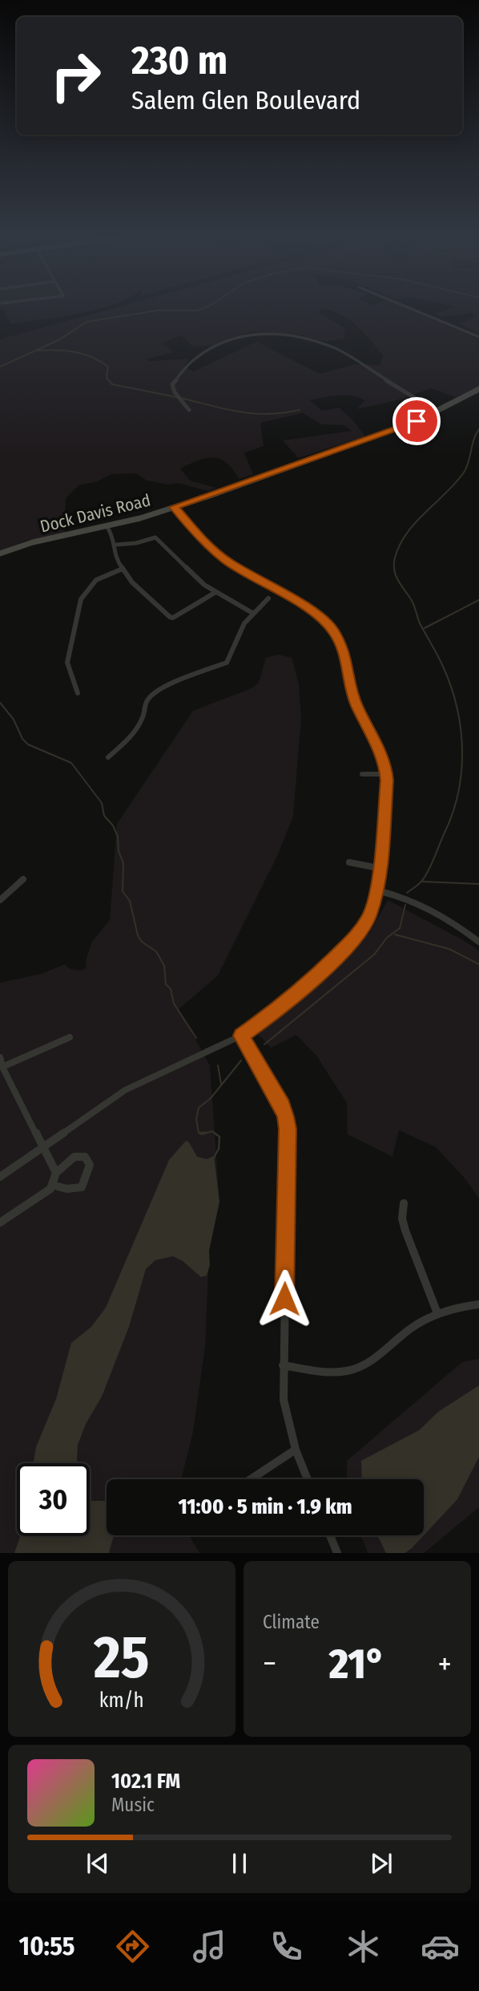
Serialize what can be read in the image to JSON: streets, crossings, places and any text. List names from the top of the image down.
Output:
{
  "streets": {
    "street": ["Dock Davis Road"]
  },
  "page": {
    "turn": ["230 m", "Salem Glen Boulevard"],
    "limit": "30",
    "trip": "11:00 · 5 min · 1.9 km",
    "tile": "Climate",
    "heat": ["−", "21°", "+"],
    "song": ["102.1 FM", "Music"],
    "tabs": "10:55",
    "gauge": ["25", "km/h"]
  }
}
